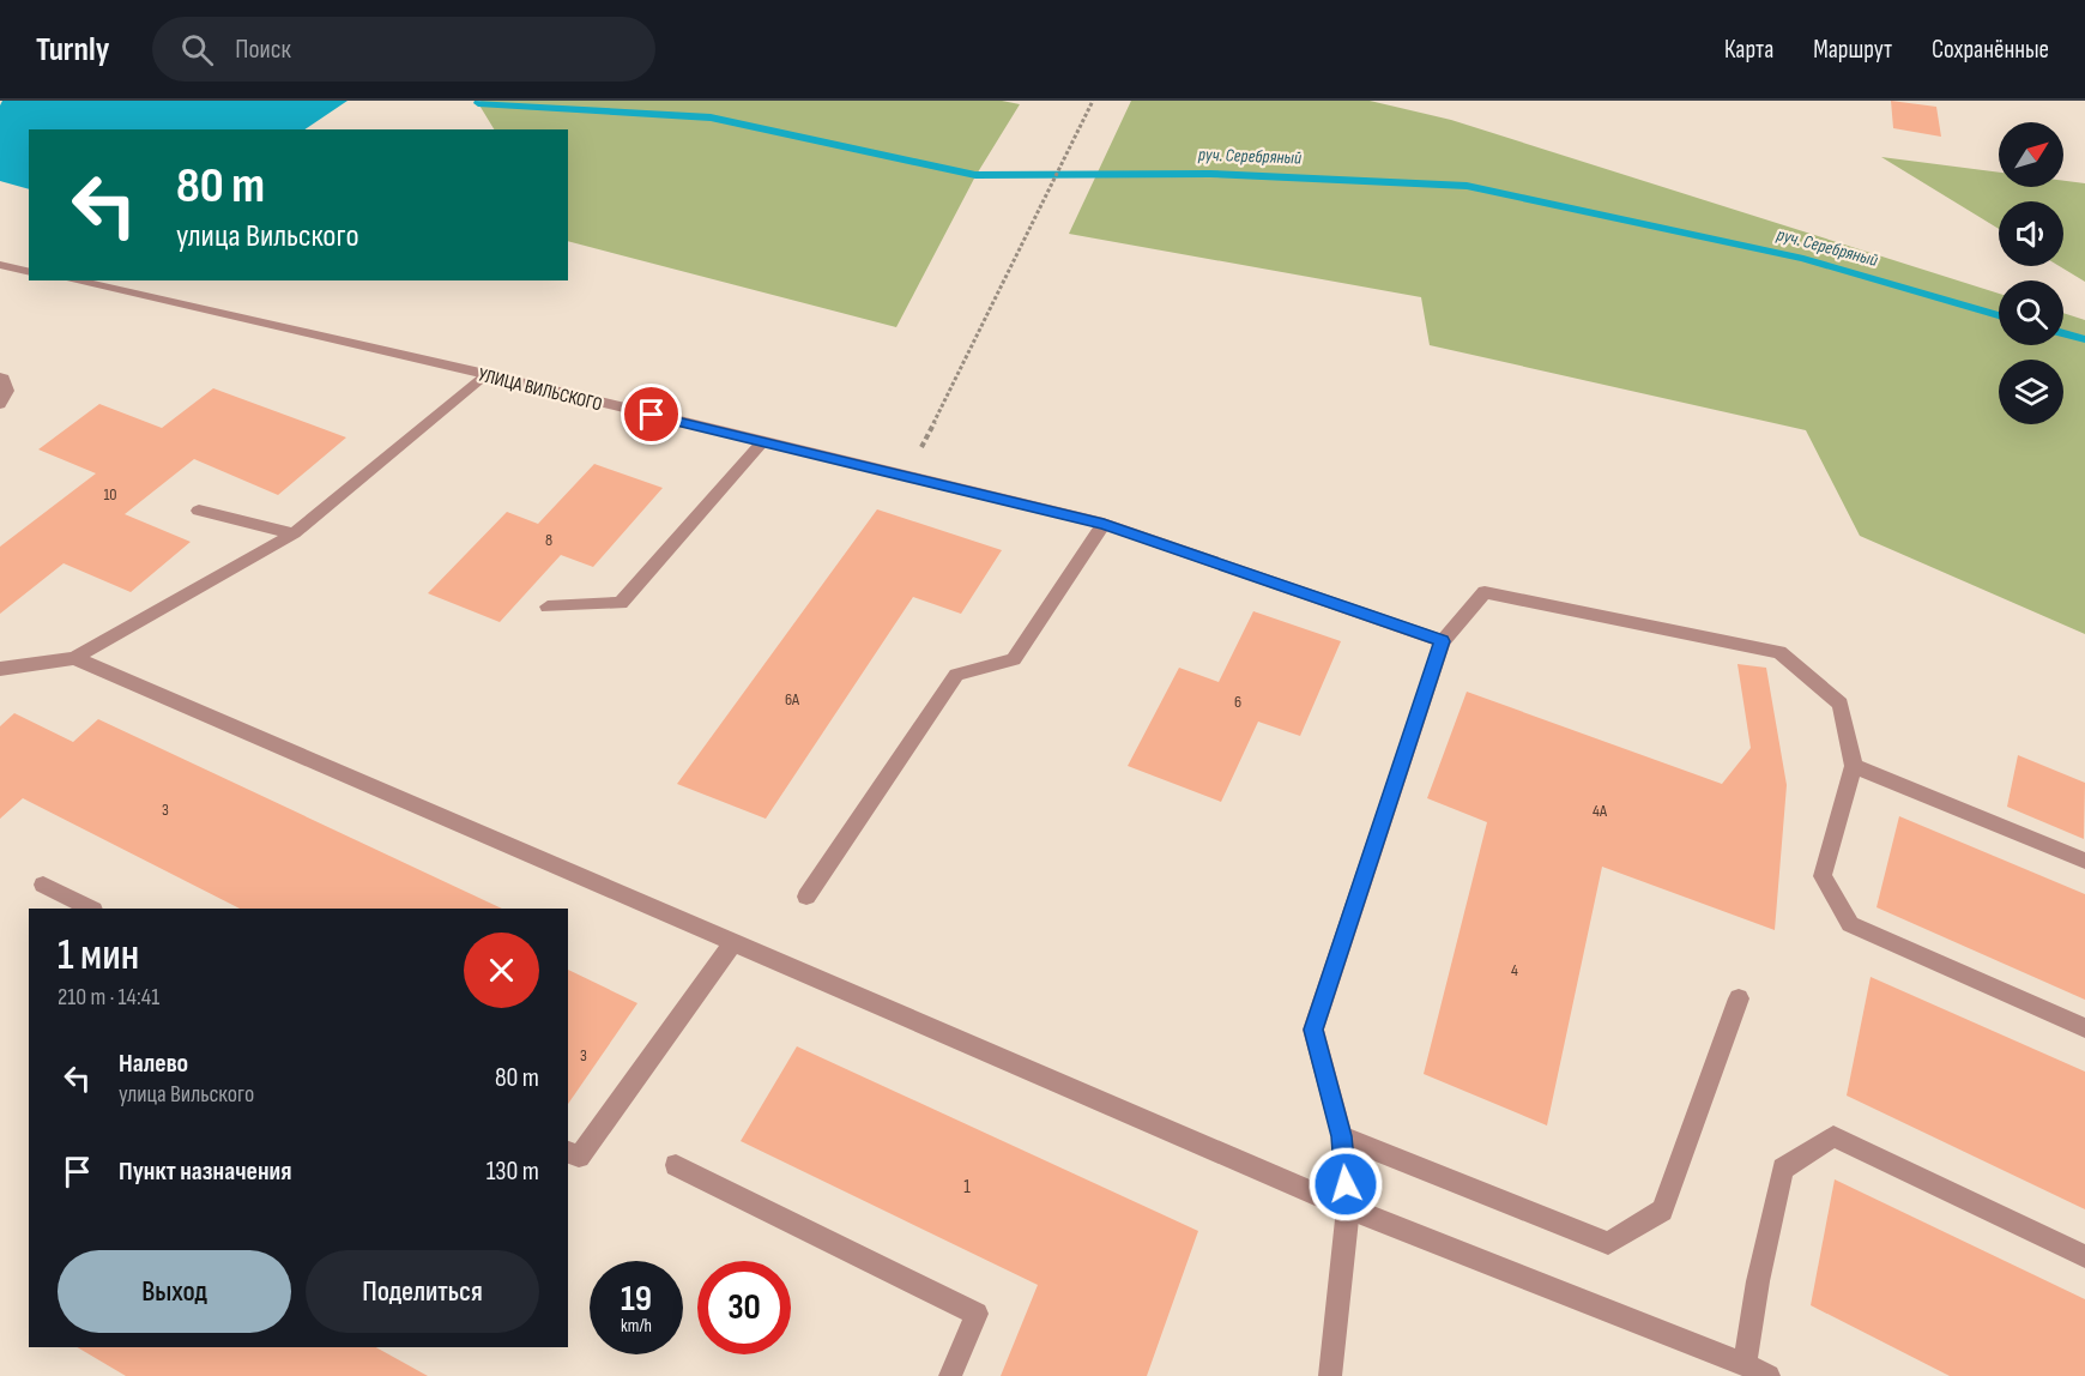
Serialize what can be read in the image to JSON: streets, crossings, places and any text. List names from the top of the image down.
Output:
{
  "streets": {
    "street": ["УЛИЦА ВИЛЬСКОГО"]
  },
  "water": ["руч. Серебряный"],
  "house_numbers": [
    "10",
    "8",
    "6А",
    "6",
    "3",
    "4А",
    "4",
    "3",
    "1"
  ],
  "north": "top right",
  "page": {
    "header": "Turnly",
    "search": "Поиск",
    "nav": ["Карта", "Маршрут", "Сохранённые"],
    "turn": ["80 m", "улица Вильского"],
    "heading": ["1 мин", "210 m · 14:41"],
    "list": [
      {
        "name": "Налево",
        "note": "улица Вильского",
        "value": "80 m"
      },
      {
        "name": "Пункт назначения",
        "value": "130 m"
      }
    ],
    "buttons": ["Выход", "Поделиться"],
    "speed": "19 km/h",
    "limit": "30"
  }
}
